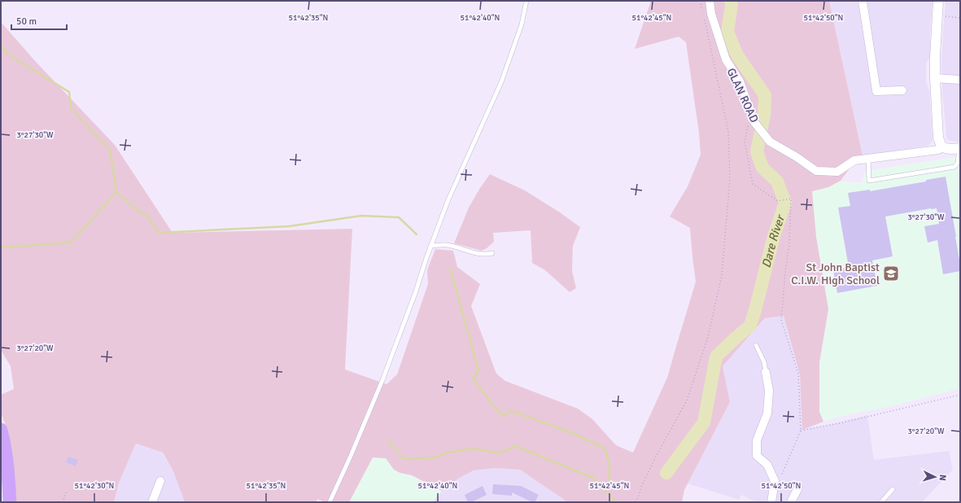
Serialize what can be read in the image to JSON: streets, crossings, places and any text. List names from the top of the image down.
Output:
{
  "streets": {
    "street": ["GLAN ROAD"]
  },
  "water": ["Dare River"],
  "places": {
    "school or university": ["St John Baptist C.I.W. High School"]
  },
  "scale_bar": "50 m",
  "north": "right",
  "coordinates": [
    "51°42'35\"N",
    "51°42'40\"N",
    "51°42'45\"N",
    "51°42'50\"N",
    "3°27'30\"W",
    "3°27'20\"W",
    "51°42'30\"N"
  ]
}
